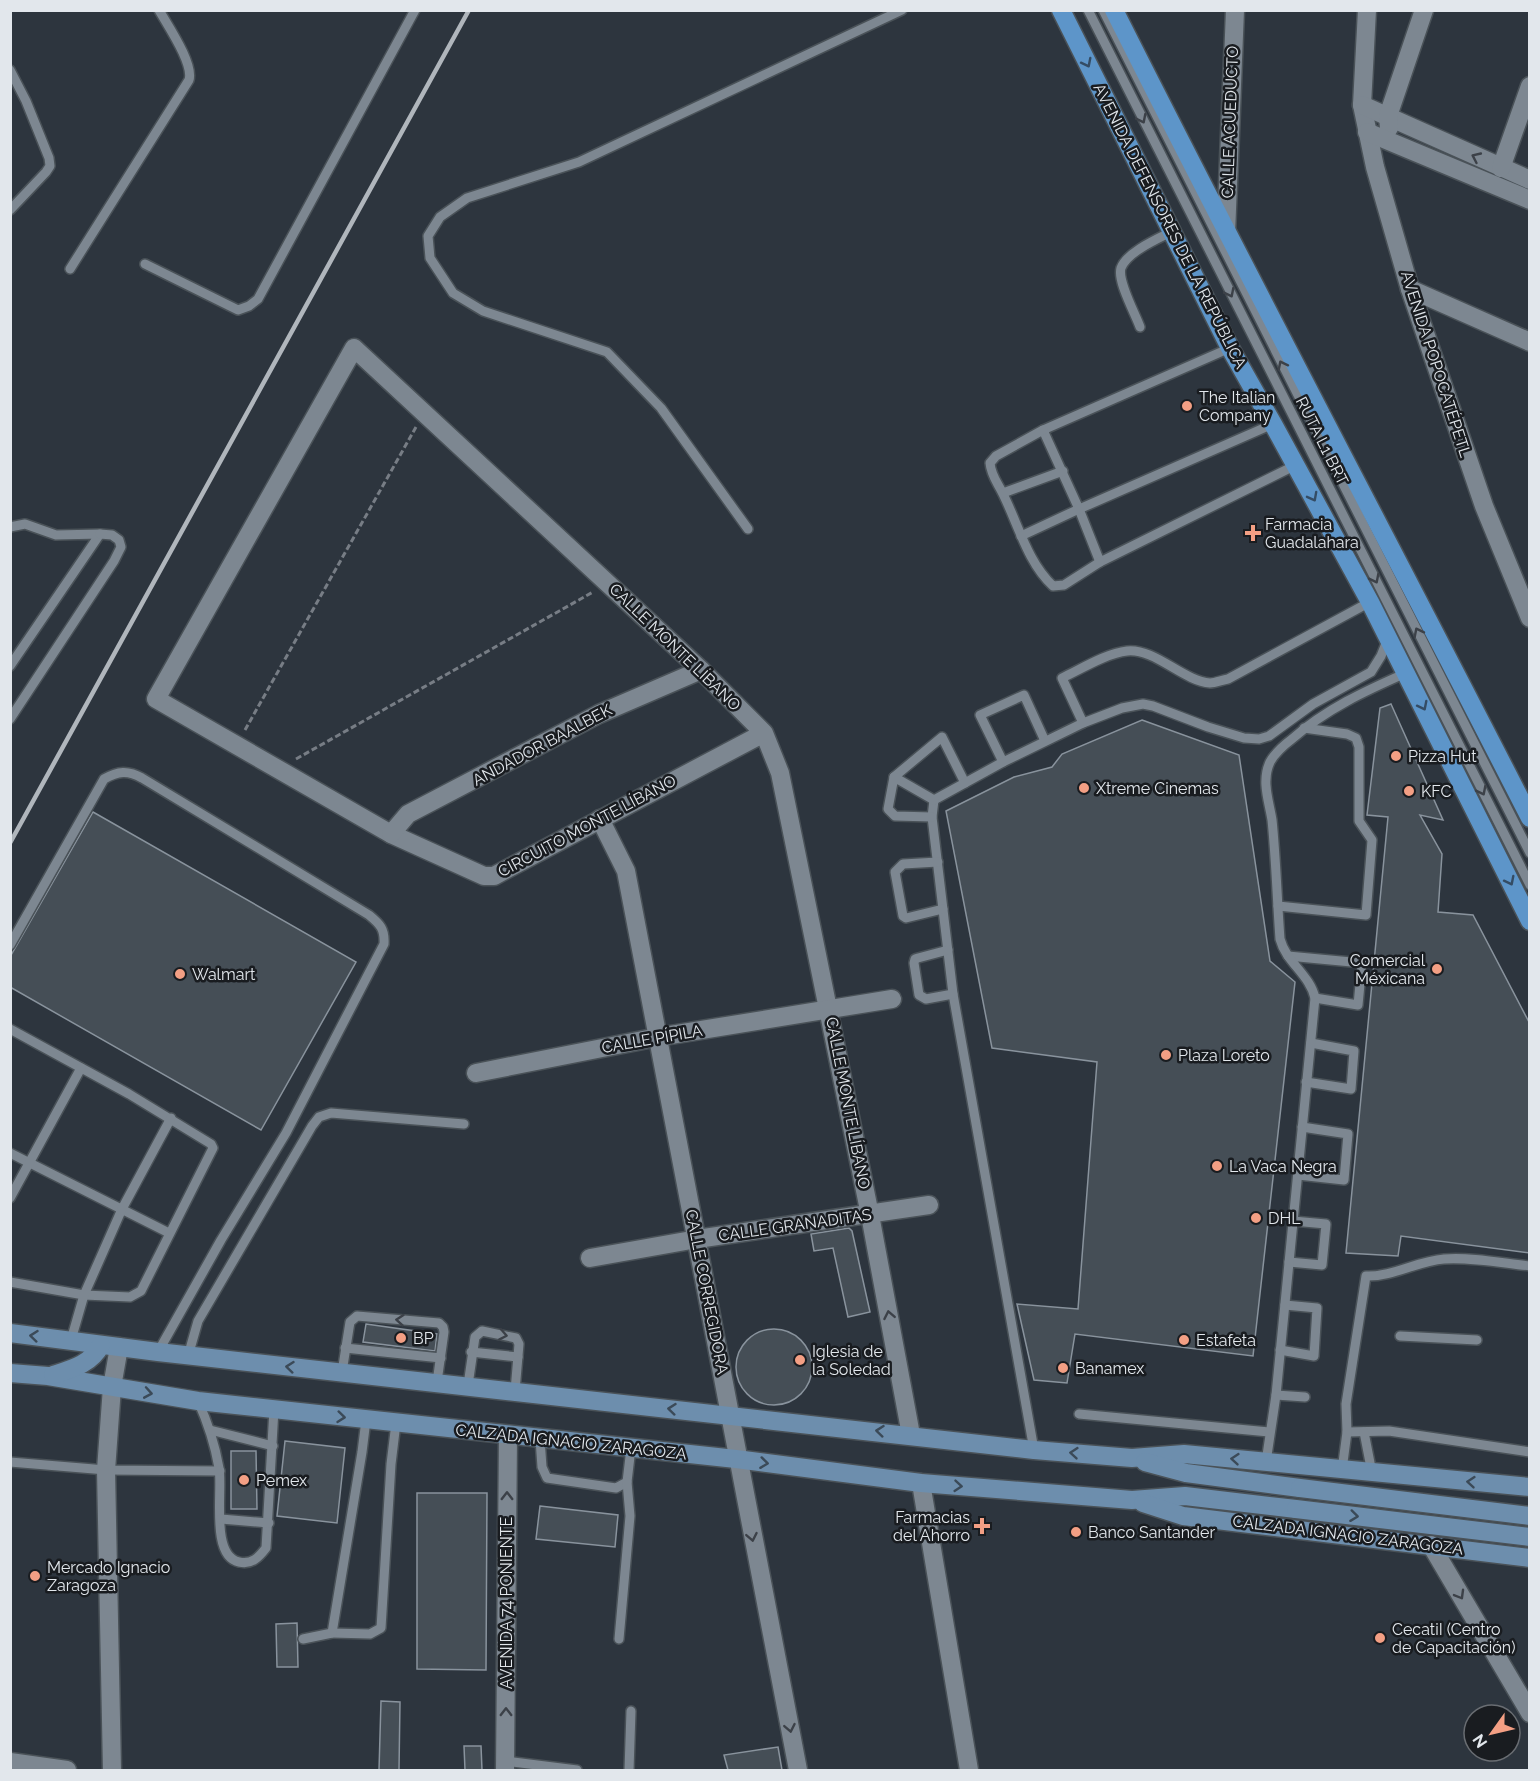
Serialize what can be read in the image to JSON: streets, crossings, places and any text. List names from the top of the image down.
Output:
{
  "streets": {
    "main road": ["AVENIDA DEFENSORES DE LA REPÚBLICA", "CALZADA IGNACIO ZARAGOZA"],
    "street": [
      "CALLE ACUEDUCTO",
      "AVENIDA POPOCATÉPETL",
      "CALLE MONTE LÍBANO",
      "ANDADOR BAALBEK",
      "CIRCUITO MONTE LÍBANO",
      "CALLE PÍPILA",
      "CALLE GRANADITAS",
      "CALLE CORREGIDORA",
      "AVENIDA 74 PONIENTE"
    ],
    "lane": ["RUTA L1 BRT"]
  },
  "crossings": [
    ["CALLE MONTE LÍBANO", "ANDADOR BAALBEK"],
    ["CALLE MONTE LÍBANO", "CIRCUITO MONTE LÍBANO"],
    ["CALLE MONTE LÍBANO", "CALLE PÍPILA"],
    ["CALLE MONTE LÍBANO", "CALLE GRANADITAS"],
    ["ANDADOR BAALBEK", "CIRCUITO MONTE LÍBANO"],
    ["CIRCUITO MONTE LÍBANO", "CALLE CORREGIDORA"],
    ["CALLE PÍPILA", "CALLE CORREGIDORA"],
    ["CALLE GRANADITAS", "CALLE CORREGIDORA"],
    ["CALLE CORREGIDORA", "CALZADA IGNACIO ZARAGOZA"],
    ["CALZADA IGNACIO ZARAGOZA", "AVENIDA 74 PONIENTE"]
  ],
  "one_way": ["AVENIDA 74 PONIENTE"],
  "places": {
    "other": [
      "The Italian Company",
      "Pizza Hut",
      "Xtreme Cinemas",
      "KFC",
      "Comercial Méxicana",
      "Walmart",
      "Plaza Loreto",
      "La Vaca Negra",
      "DHL",
      "BP",
      "Estafeta",
      "Iglesia de la Soledad",
      "Banamex",
      "Pemex",
      "Banco Santander",
      "Mercado Ignacio Zaragoza",
      "CecatiI (Centro de Capacitación)"
    ],
    "health": ["Farmacia Guadalahara", "Farmacias del Ahorro"]
  },
  "north": "bottom left"
}
